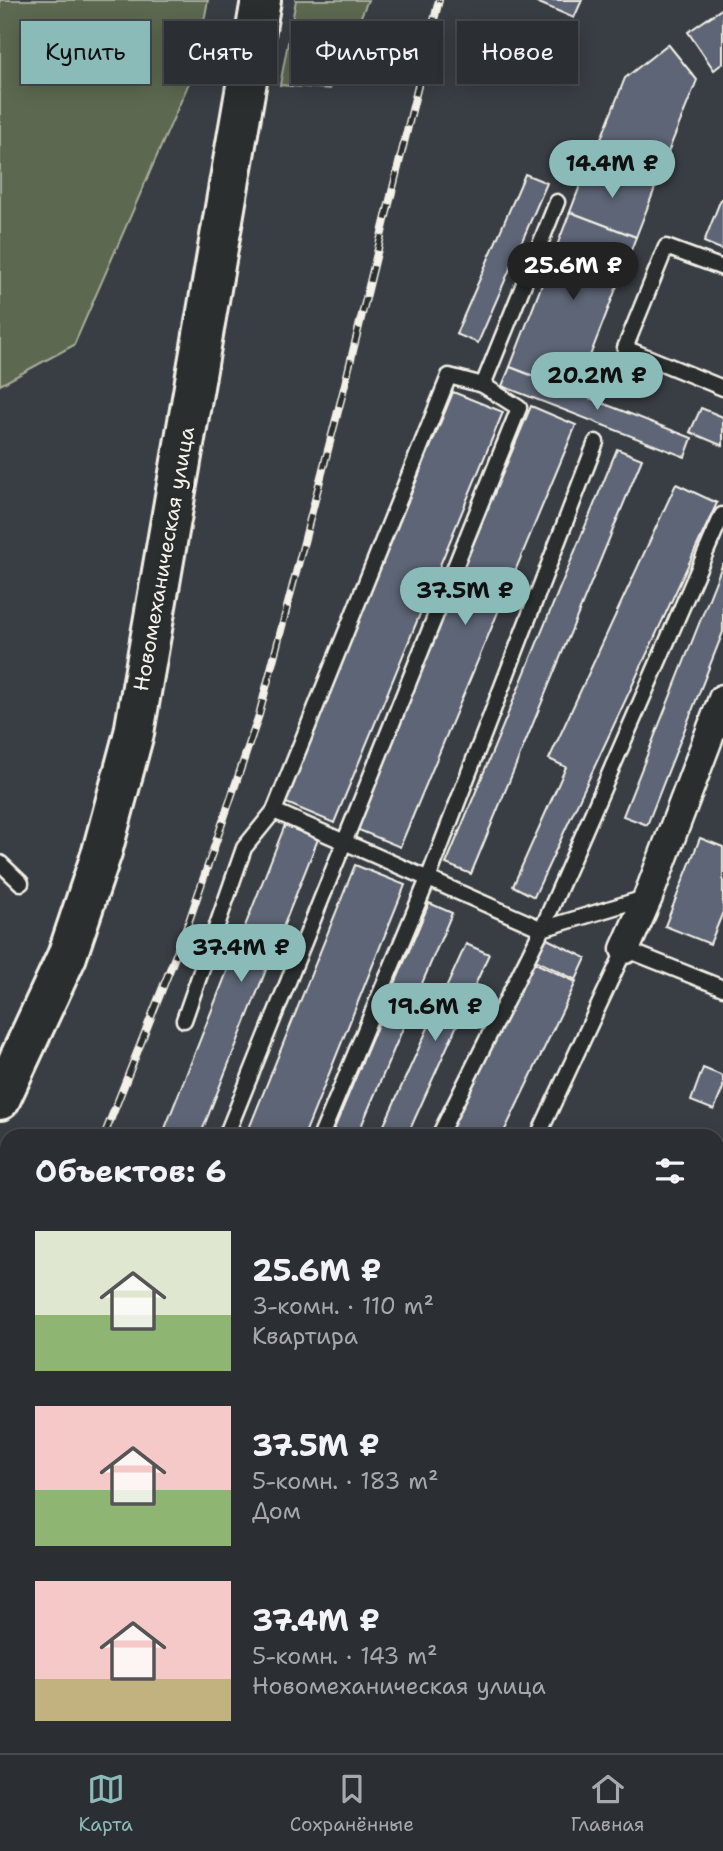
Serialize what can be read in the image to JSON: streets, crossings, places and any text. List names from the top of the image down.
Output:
{
  "streets": {
    "main road": ["Новомеханическая улица"]
  },
  "page": {
    "chip": [
      "Купить",
      "Снять",
      "Фильтры",
      "Новое"
    ],
    "price": [
      "14.4M ₽",
      "25.6M ₽",
      "20.2M ₽",
      "37.5M ₽",
      "37.4M ₽",
      "19.6M ₽"
    ],
    "heading": "Объектов: 6",
    "list": [
      {
        "name": "25.6M ₽",
        "note": "3-комн. · 110 m² · Квартира"
      },
      {
        "name": "37.5M ₽",
        "note": "5-комн. · 183 m² · Дом"
      },
      {
        "name": "37.4M ₽",
        "note": "5-комн. · 143 m² · Новомеханическая улица"
      }
    ],
    "tabs": ["Карта", "Сохранённые", "Главная"]
  }
}
